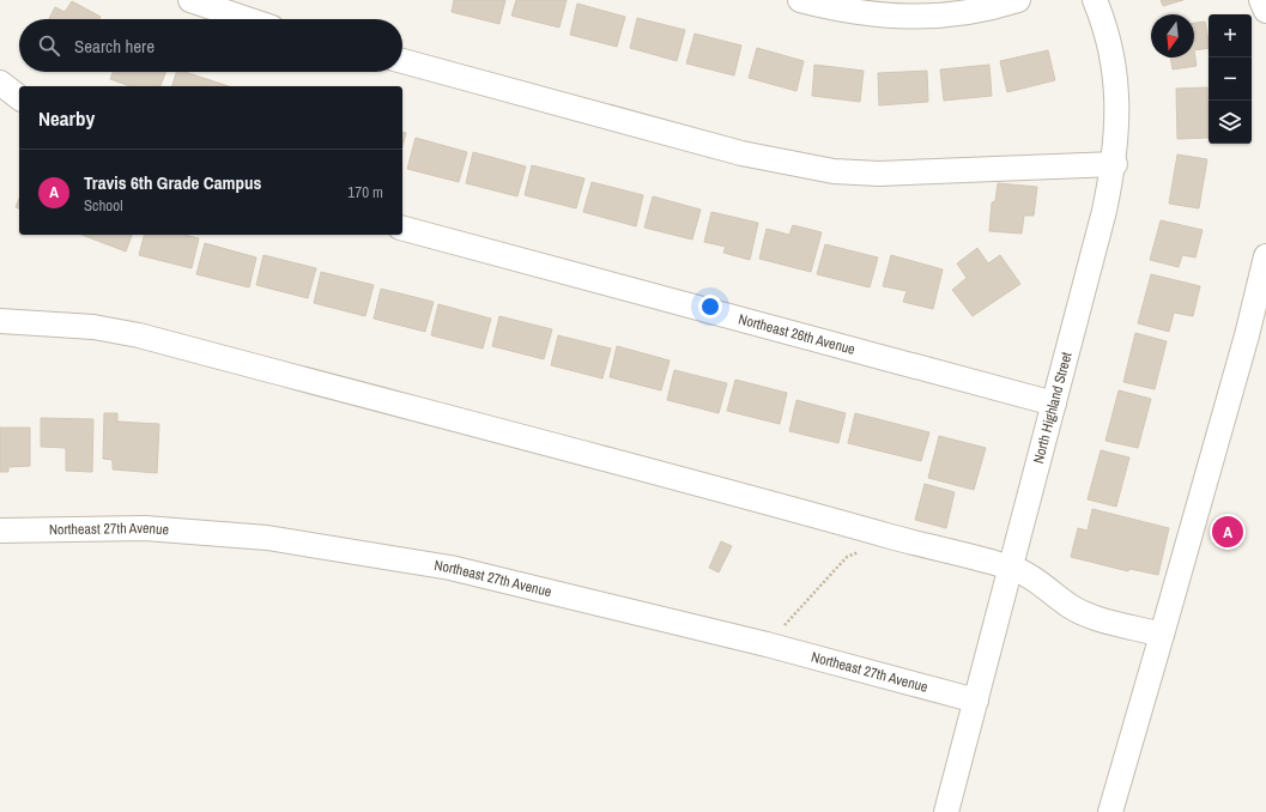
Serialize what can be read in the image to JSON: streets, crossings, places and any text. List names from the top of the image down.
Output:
{
  "streets": {
    "street": ["Northeast 26th Avenue", "North Highland Street", "Northeast 27th Avenue"]
  },
  "crossings": [
    ["Northeast 26th Avenue", "North Highland Street"],
    ["North Highland Street", "Northeast 27th Avenue"]
  ],
  "north": "bottom",
  "page": {
    "map_buttons": ["+", "−"],
    "search": "Search here",
    "heading": "Nearby",
    "list": [
      {
        "mark": "A",
        "name": "Travis 6th Grade Campus",
        "note": "School",
        "value": "170 m"
      }
    ],
    "pins": "A"
  }
}
